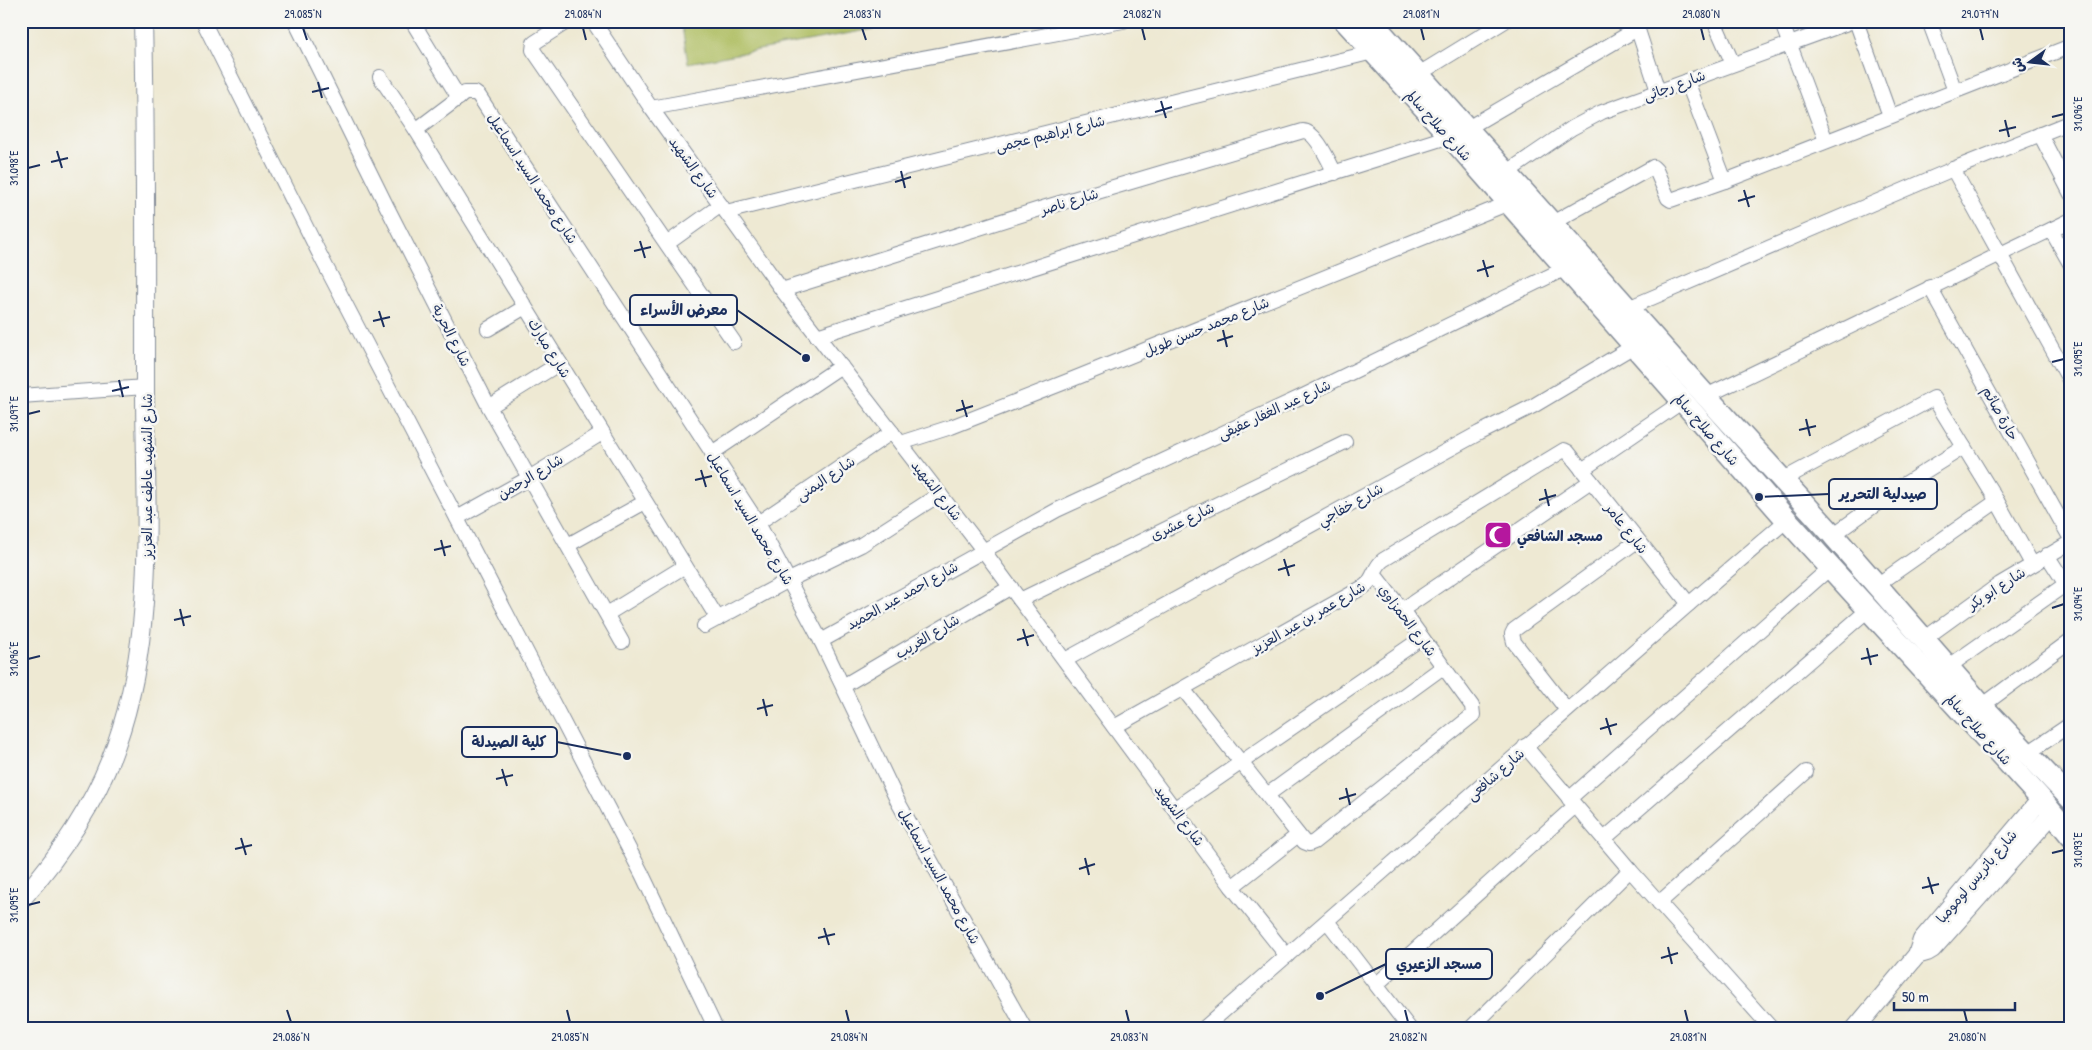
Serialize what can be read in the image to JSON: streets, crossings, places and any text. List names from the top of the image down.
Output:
{
  "streets": {
    "main road": ["شارع صلاح سالم"],
    "street": [
      "شارع رجائى",
      "شارع ابراهيم عجمى",
      "شارع الشهيد",
      "شارع محمد السيد اسماعيل",
      "شارع ناصر",
      "شارع محمد حسن طويل",
      "شارع الحرية",
      "شارع مبارك",
      "شارع عبد الغفار عفيفى",
      "حارة صائم",
      "شارع الشهيد عاطف عبد العزيز",
      "شارع الرحمن",
      "شارع اليمنى",
      "شارع خفاجي",
      "شارع عشرى",
      "شارع عامر",
      "شارع ابو بكر",
      "شارع احمد عبد الحميد",
      "شارع عمر بن عبد العزيز",
      "شارع الحمزاوي",
      "شارع الغريب",
      "شارع شافعى",
      "شارع باتريس لومومبا"
    ]
  },
  "crossings": [
    ["شارع رجائى", "شارع صلاح سالم"],
    ["شارع صلاح سالم", "شارع ابراهيم عجمى"],
    ["شارع صلاح سالم", "شارع محمد حسن طويل"],
    ["شارع صلاح سالم", "شارع عبد الغفار عفيفى"],
    ["شارع صلاح سالم", "شارع خفاجي"],
    ["شارع صلاح سالم", "شارع ابو بكر"],
    ["شارع صلاح سالم", "شارع شافعى"],
    ["شارع صلاح سالم", "شارع باتريس لومومبا"],
    ["شارع ابراهيم عجمى", "شارع الشهيد"],
    ["شارع الشهيد", "شارع ناصر"],
    ["شارع الشهيد", "شارع محمد حسن طويل"],
    ["شارع الشهيد", "شارع عبد الغفار عفيفى"],
    ["شارع الشهيد", "شارع اليمنى"],
    ["شارع الشهيد", "شارع خفاجي"],
    ["شارع الشهيد", "شارع عشرى"],
    ["شارع الشهيد", "شارع احمد عبد الحميد"],
    ["شارع الشهيد", "شارع عمر بن عبد العزيز"],
    ["شارع الشهيد", "شارع الغريب"],
    ["شارع الشهيد", "شارع شافعى"],
    ["شارع محمد السيد اسماعيل", "شارع اليمنى"],
    ["شارع محمد السيد اسماعيل", "شارع احمد عبد الحميد"],
    ["شارع محمد السيد اسماعيل", "شارع الغريب"],
    ["شارع محمد حسن طويل", "شارع اليمنى"],
    ["شارع الحرية", "شارع الرحمن"],
    ["شارع مبارك", "شارع الرحمن"],
    ["شارع عبد الغفار عفيفى", "شارع احمد عبد الحميد"],
    ["حارة صائم", "شارع ابو بكر"],
    ["شارع عامر", "شارع عمر بن عبد العزيز"],
    ["شارع عامر", "شارع شافعى"],
    ["شارع عمر بن عبد العزيز", "شارع الحمزاوي"]
  ],
  "places": {
    "other": [
      "معرض الأسراء",
      "صيدلية التحرير",
      "كلية الصيدلة",
      "مسجد الزعيري"
    ],
    "mosque": ["مسجد الشافعي"]
  },
  "scale_bar": "50 m",
  "north": "left",
  "coordinates": [
    "29.085°N",
    "29.084°N",
    "29.083°N",
    "29.082°N",
    "29.081°N",
    "29.080°N",
    "29.079°N",
    "31.096°E",
    "31.098°E",
    "31.095°E",
    "31.097°E",
    "31.094°E",
    "31.093°E",
    "29.086°N"
  ]
}
